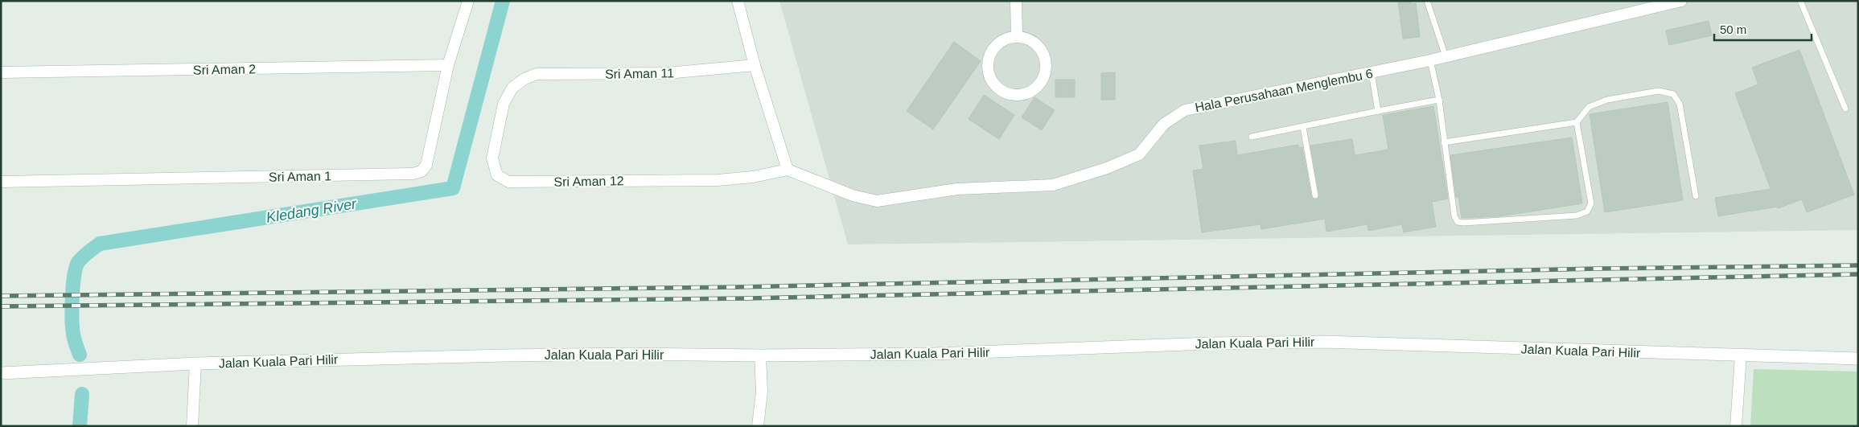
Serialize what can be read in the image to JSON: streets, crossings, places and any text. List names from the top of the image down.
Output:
{
  "streets": {
    "street": [
      "Sri Aman 2",
      "Sri Aman 11",
      "Hala Perusahaan Menglembu 6",
      "Sri Aman 1",
      "Sri Aman 12",
      "Jalan Kuala Pari Hilir"
    ]
  },
  "crossings": [
    ["Sri Aman 2", "Sri Aman 1"],
    ["Sri Aman 11", "Sri Aman 12"],
    ["Hala Perusahaan Menglembu 6", "Sri Aman 12"]
  ],
  "water": ["Kledang River"],
  "scale_bar": "50 m"
}
